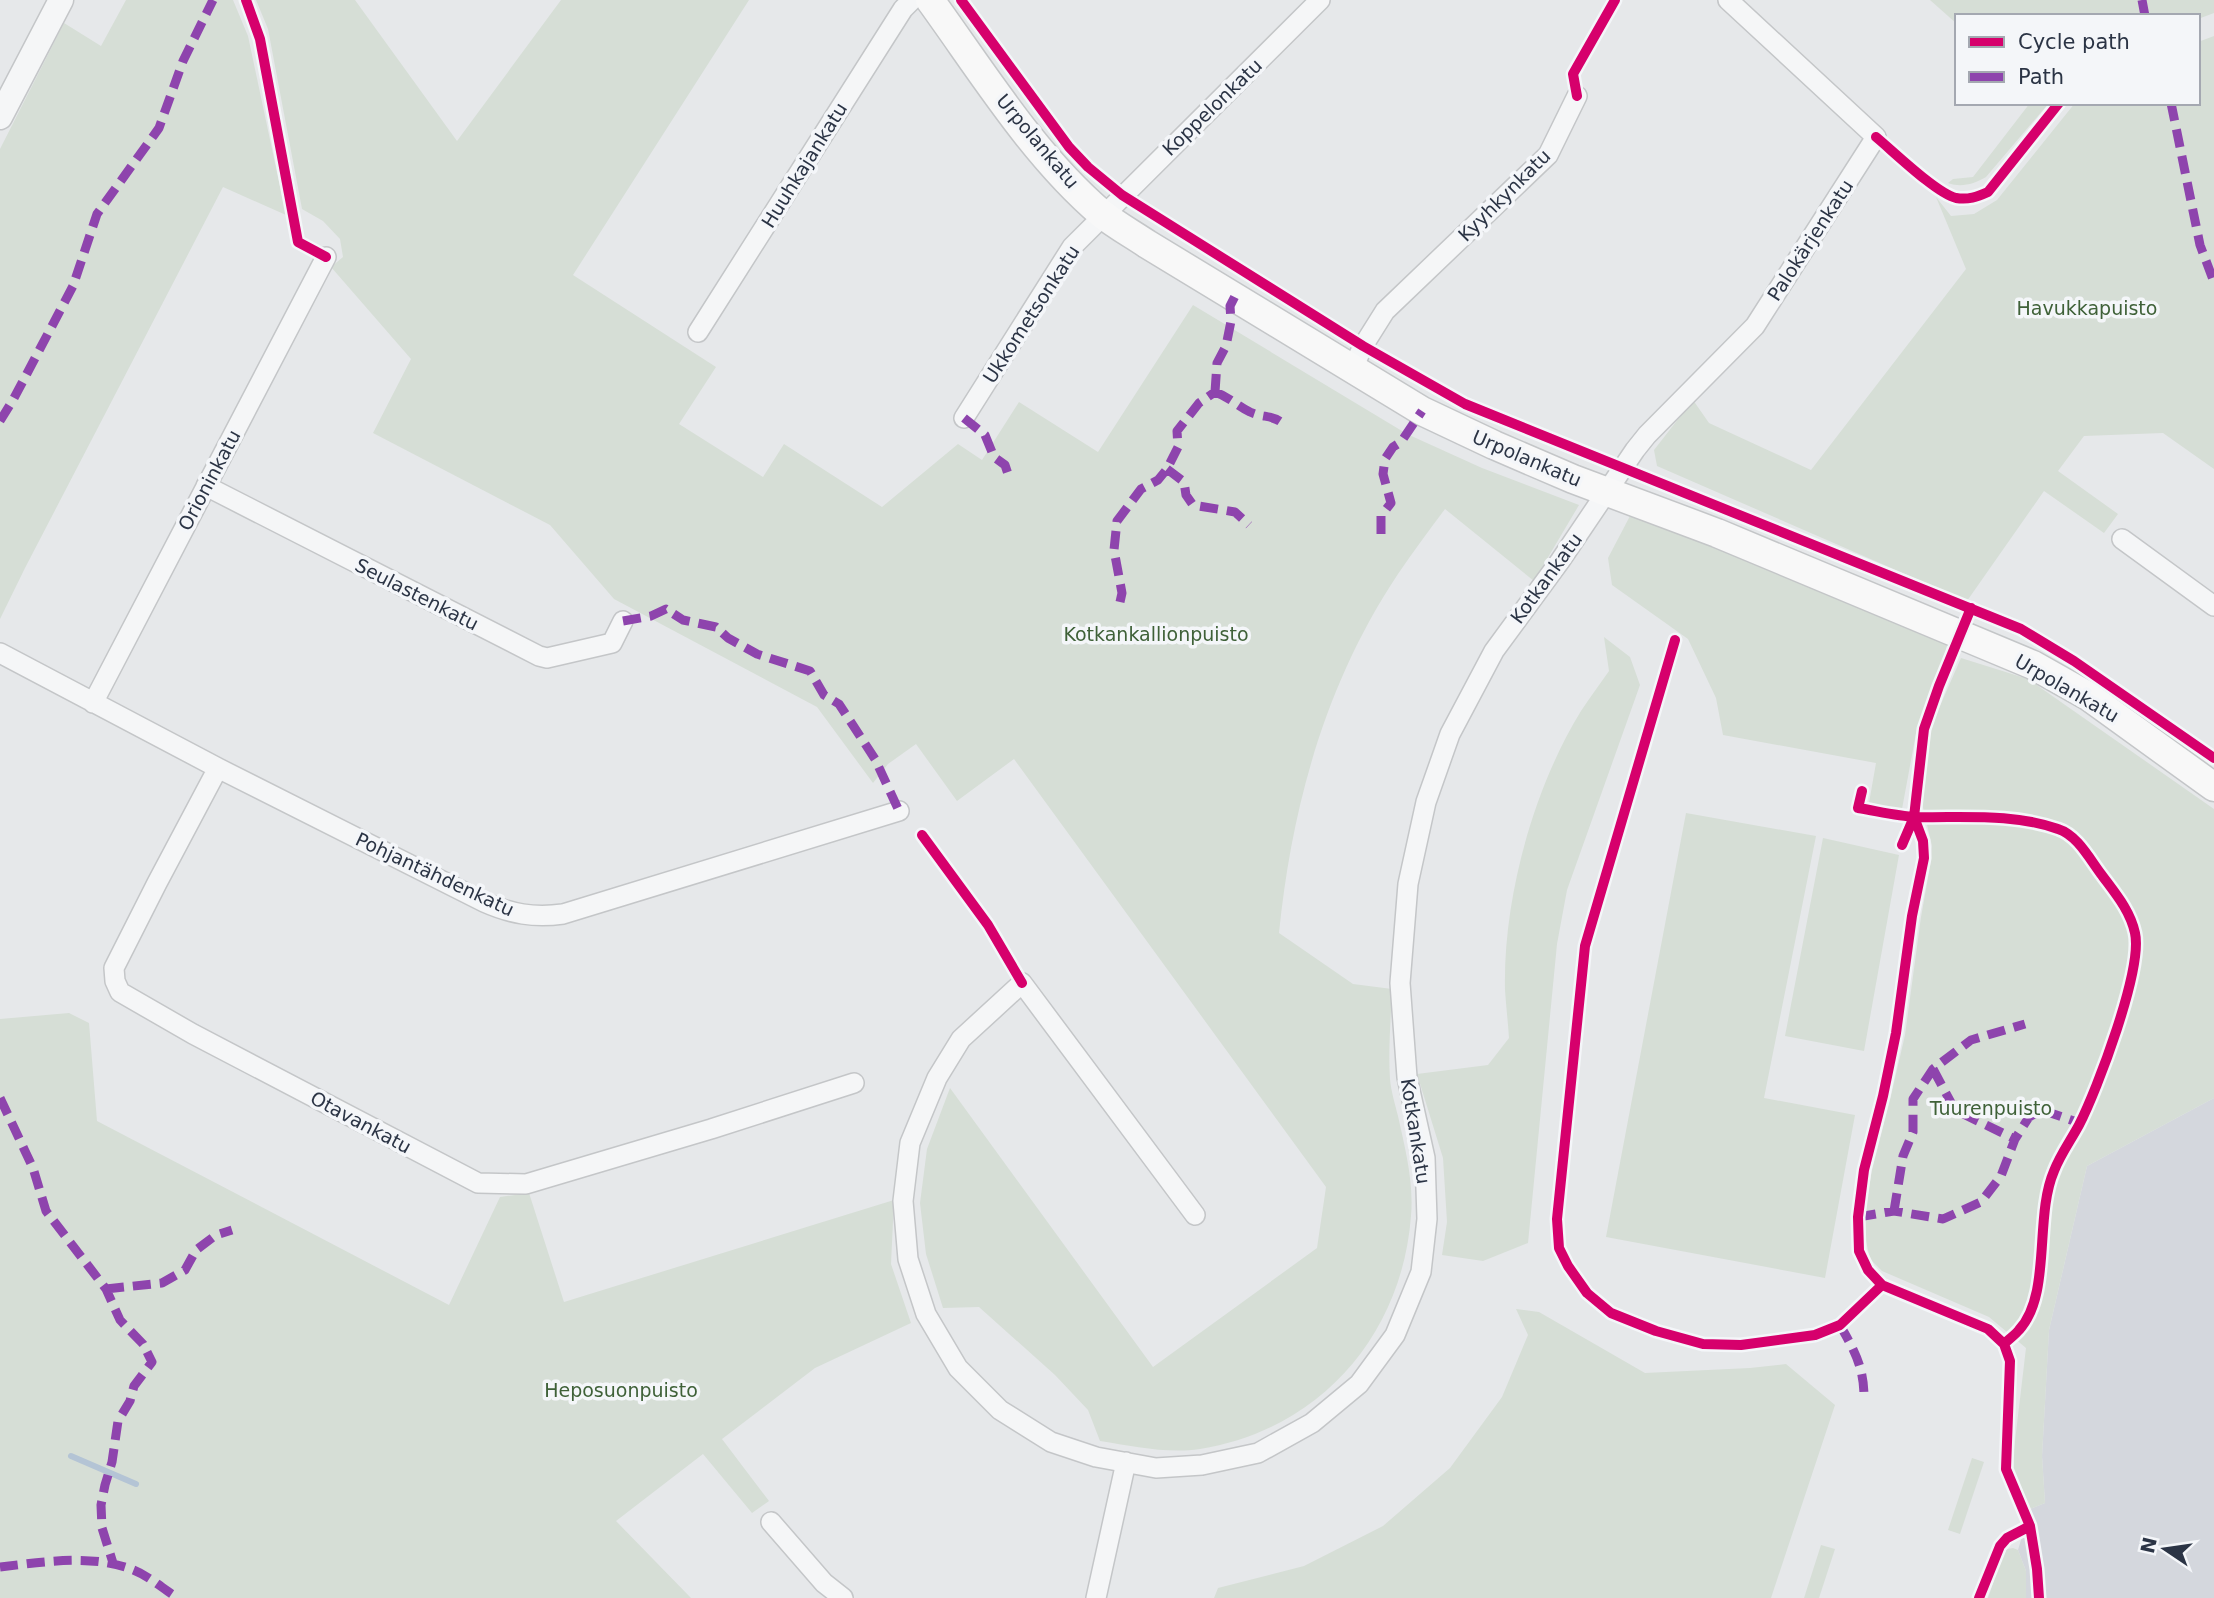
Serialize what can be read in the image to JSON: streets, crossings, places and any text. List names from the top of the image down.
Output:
{
  "streets": {
    "main road": ["Urpolankatu"],
    "street": [
      "Koppelonkatu",
      "Huuhkajankatu",
      "Kyyhkynkatu",
      "Palokärjenkatu",
      "Ukkometsonkatu",
      "Orioninkatu",
      "Kotkankatu",
      "Seulastenkatu",
      "Pohjantähdenkatu",
      "Otavankatu"
    ]
  },
  "crossings": [
    ["Koppelonkatu", "Urpolankatu"],
    ["Koppelonkatu", "Ukkometsonkatu"],
    ["Urpolankatu", "Kyyhkynkatu"],
    ["Urpolankatu", "Palokärjenkatu"],
    ["Urpolankatu", "Ukkometsonkatu"],
    ["Urpolankatu", "Kotkankatu"],
    ["Palokärjenkatu", "Kotkankatu"],
    ["Orioninkatu", "Seulastenkatu"],
    ["Orioninkatu", "Pohjantähdenkatu"],
    ["Pohjantähdenkatu", "Otavankatu"]
  ],
  "parks": [
    "Havukkapuisto",
    "Kotkankallionpuisto",
    "Tuurenpuisto",
    "Heposuonpuisto"
  ],
  "legend": ["Cycle path", "Path"],
  "north": "left"
}
